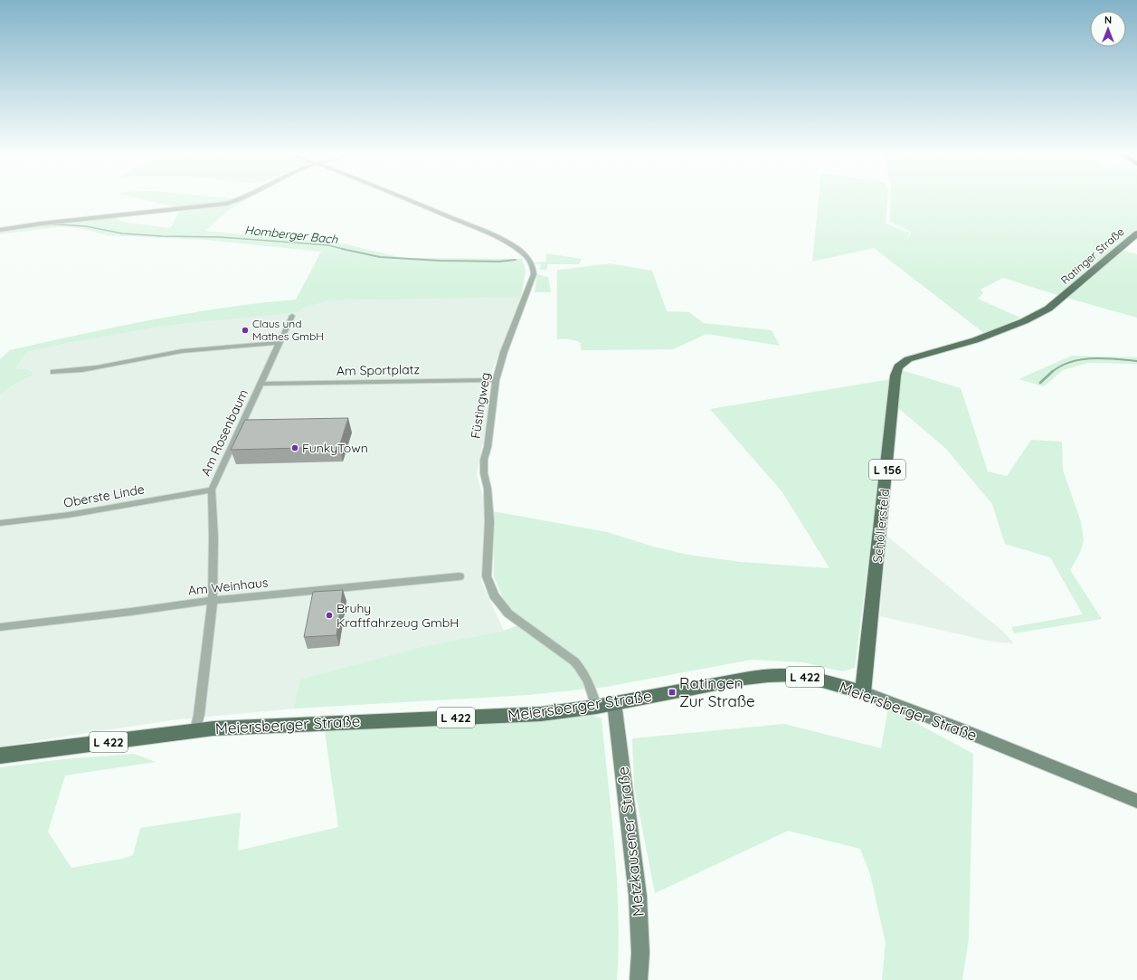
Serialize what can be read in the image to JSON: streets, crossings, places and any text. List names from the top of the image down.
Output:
{
  "streets": {
    "main road": [
      "Ratinger Straße",
      "L 156",
      "Schöllersfeld",
      "L 422",
      "Meiersberger Straße",
      "Metzkausener Straße"
    ],
    "street": [
      "Am Sportplatz",
      "Füstingweg",
      "Am Rosenbaum",
      "Oberste Linde",
      "Am Weinhaus"
    ]
  },
  "crossings": [
    ["Ratinger Straße", "Schöllersfeld"],
    ["Am Sportplatz", "Füstingweg"],
    ["Am Sportplatz", "Am Rosenbaum"],
    ["Füstingweg", "Meiersberger Straße"],
    ["Am Rosenbaum", "Oberste Linde"],
    ["Am Rosenbaum", "Am Weinhaus"],
    ["Am Rosenbaum", "Meiersberger Straße"],
    ["Schöllersfeld", "Meiersberger Straße"],
    ["Meiersberger Straße", "Metzkausener Straße"]
  ],
  "water": ["Homberger Bach"],
  "places": {
    "other": ["Claus und Mathes GmbH", "FunkyTown", "Bruhy Kraftfahrzeug GmbH"],
    "transit": ["Ratingen Zur Straße"]
  },
  "north": "top"
}
